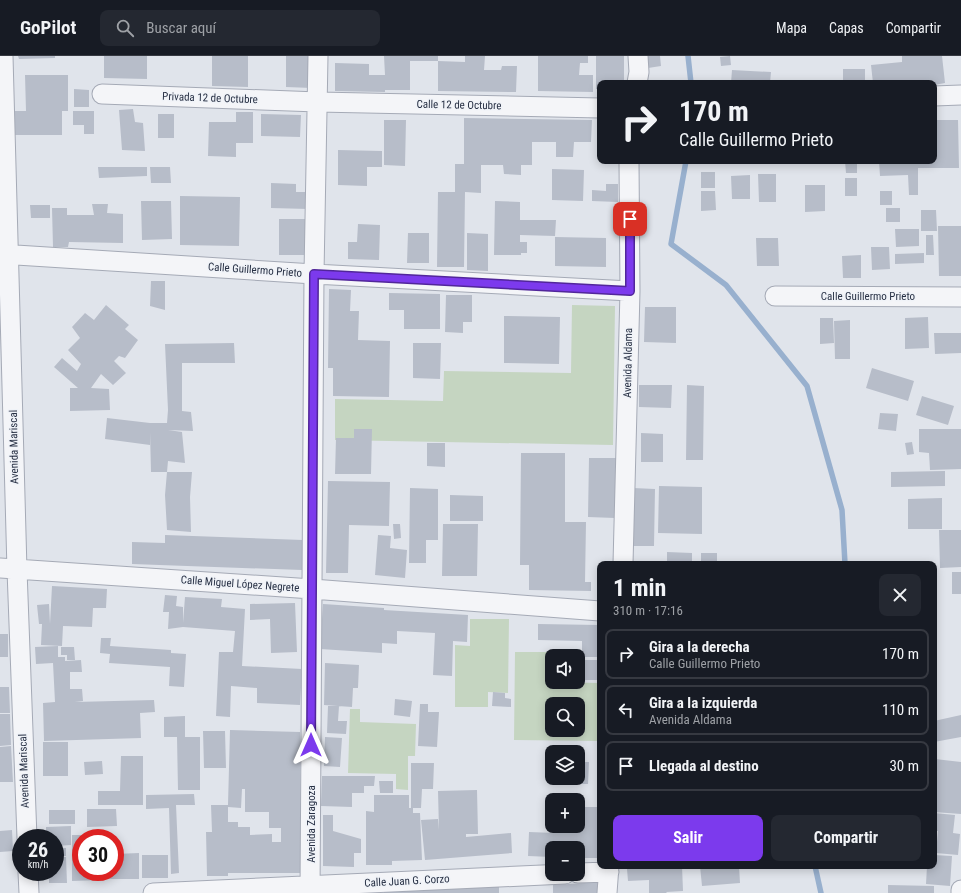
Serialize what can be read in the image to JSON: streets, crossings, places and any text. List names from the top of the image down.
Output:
{
  "streets": {
    "street": [
      "Privada 12 de Octubre",
      "Calle 12 de Octubre",
      "Calle Guillermo Prieto",
      "Avenida Aldama",
      "Avenida Mariscal",
      "Calle Miguel López Negrete",
      "Avenida Zaragoza",
      "Calle Juan G. Corzo"
    ]
  },
  "crossings": [
    ["Privada 12 de Octubre", "Calle 12 de Octubre"],
    ["Privada 12 de Octubre", "Avenida Zaragoza"],
    ["Calle 12 de Octubre", "Avenida Zaragoza"],
    ["Calle Guillermo Prieto", "Avenida Aldama"],
    ["Calle Guillermo Prieto", "Avenida Mariscal"],
    ["Calle Guillermo Prieto", "Avenida Zaragoza"],
    ["Avenida Mariscal", "Calle Miguel López Negrete"],
    ["Calle Miguel López Negrete", "Avenida Zaragoza"],
    ["Avenida Zaragoza", "Calle Juan G. Corzo"]
  ],
  "page": {
    "header": "GoPilot",
    "search": "Buscar aquí",
    "nav": ["Mapa", "Capas", "Compartir"],
    "turn": ["170 m", "Calle Guillermo Prieto"],
    "heading": ["1 min", "310 m · 17:16"],
    "list": [
      {
        "name": "Gira a la derecha",
        "note": "Calle Guillermo Prieto",
        "value": "170 m"
      },
      {
        "name": "Gira a la izquierda",
        "note": "Avenida Aldama",
        "value": "110 m"
      },
      {
        "name": "Llegada al destino",
        "value": "30 m"
      }
    ],
    "map_buttons": ["+", "−"],
    "buttons": ["Salir", "Compartir"],
    "speed": "26 km/h",
    "limit": "30"
  }
}
